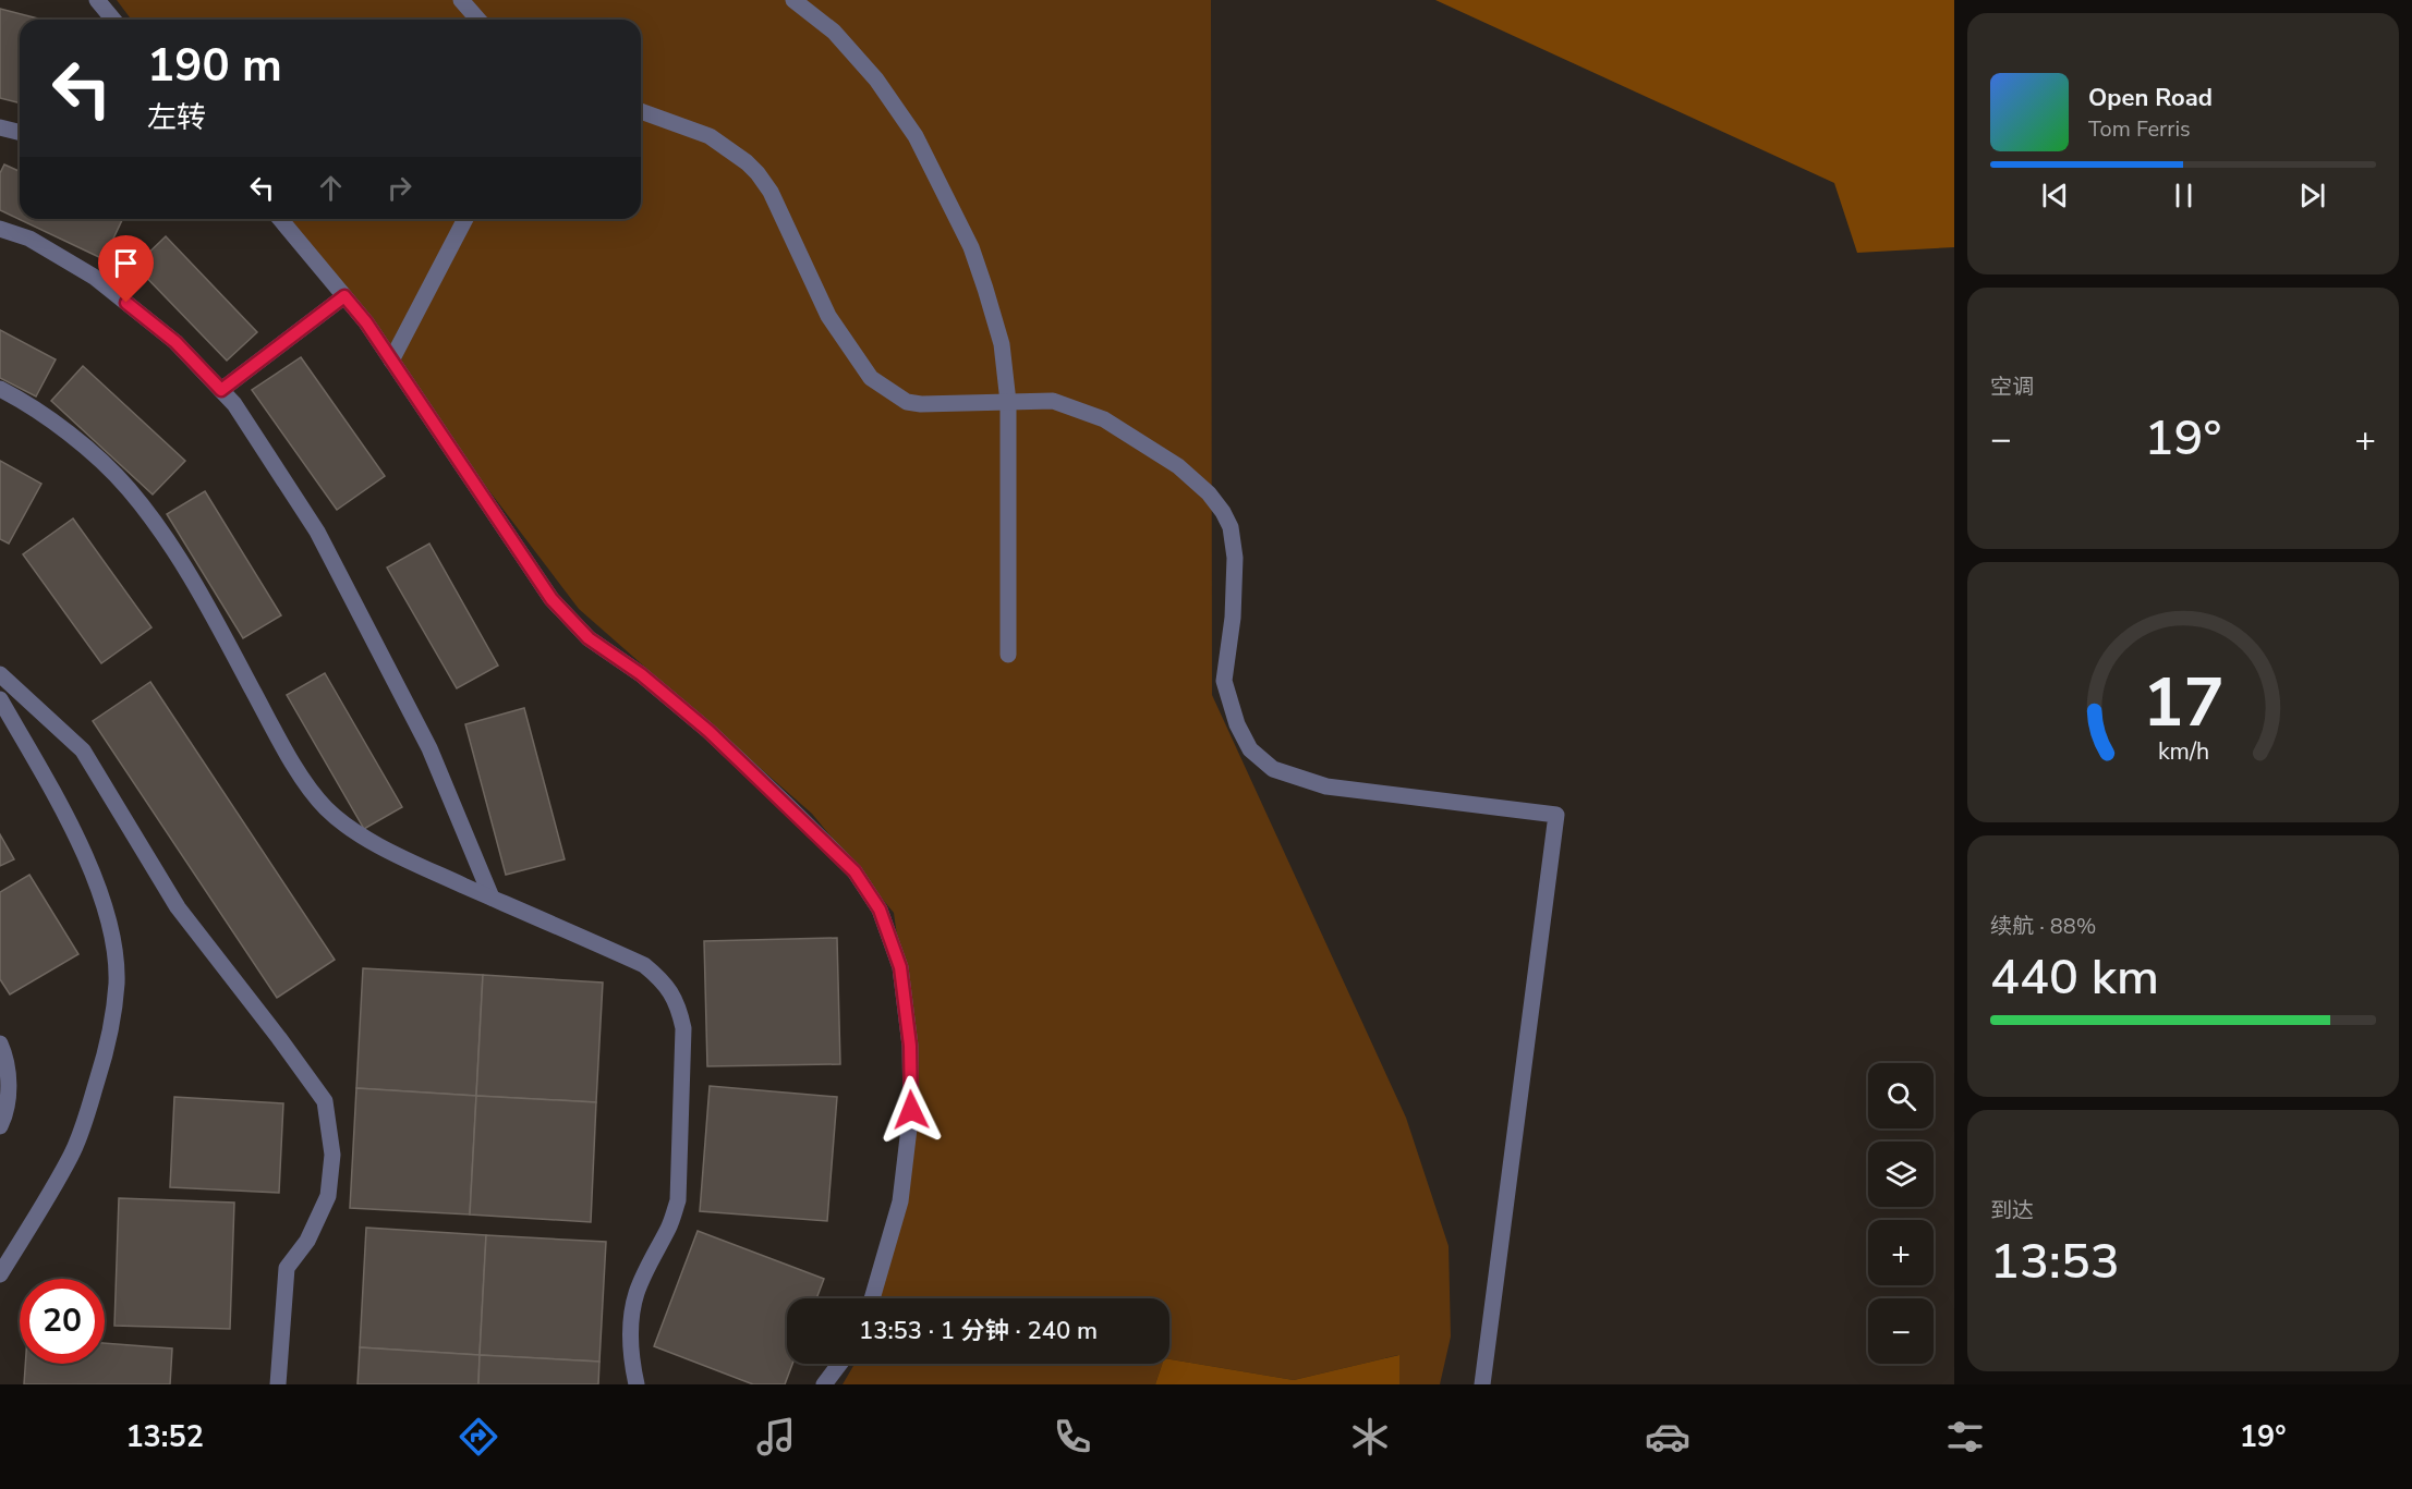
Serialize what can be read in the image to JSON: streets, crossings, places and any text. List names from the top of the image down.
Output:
{
  "page": {
    "turn": ["190 m", "左转"],
    "song": ["Open Road", "Tom Ferris"],
    "tile": [
      "空调",
      ["续航 · 88%", "440 km"],
      ["到达", "13:53"]
    ],
    "heat": ["−", "19°", "+"],
    "map_buttons": ["+", "−"],
    "limit": "20",
    "trip": "13:53 · 1 分钟 · 240 m",
    "tabs": ["13:52", "19°"],
    "gauge": ["17", "km/h"]
  }
}
